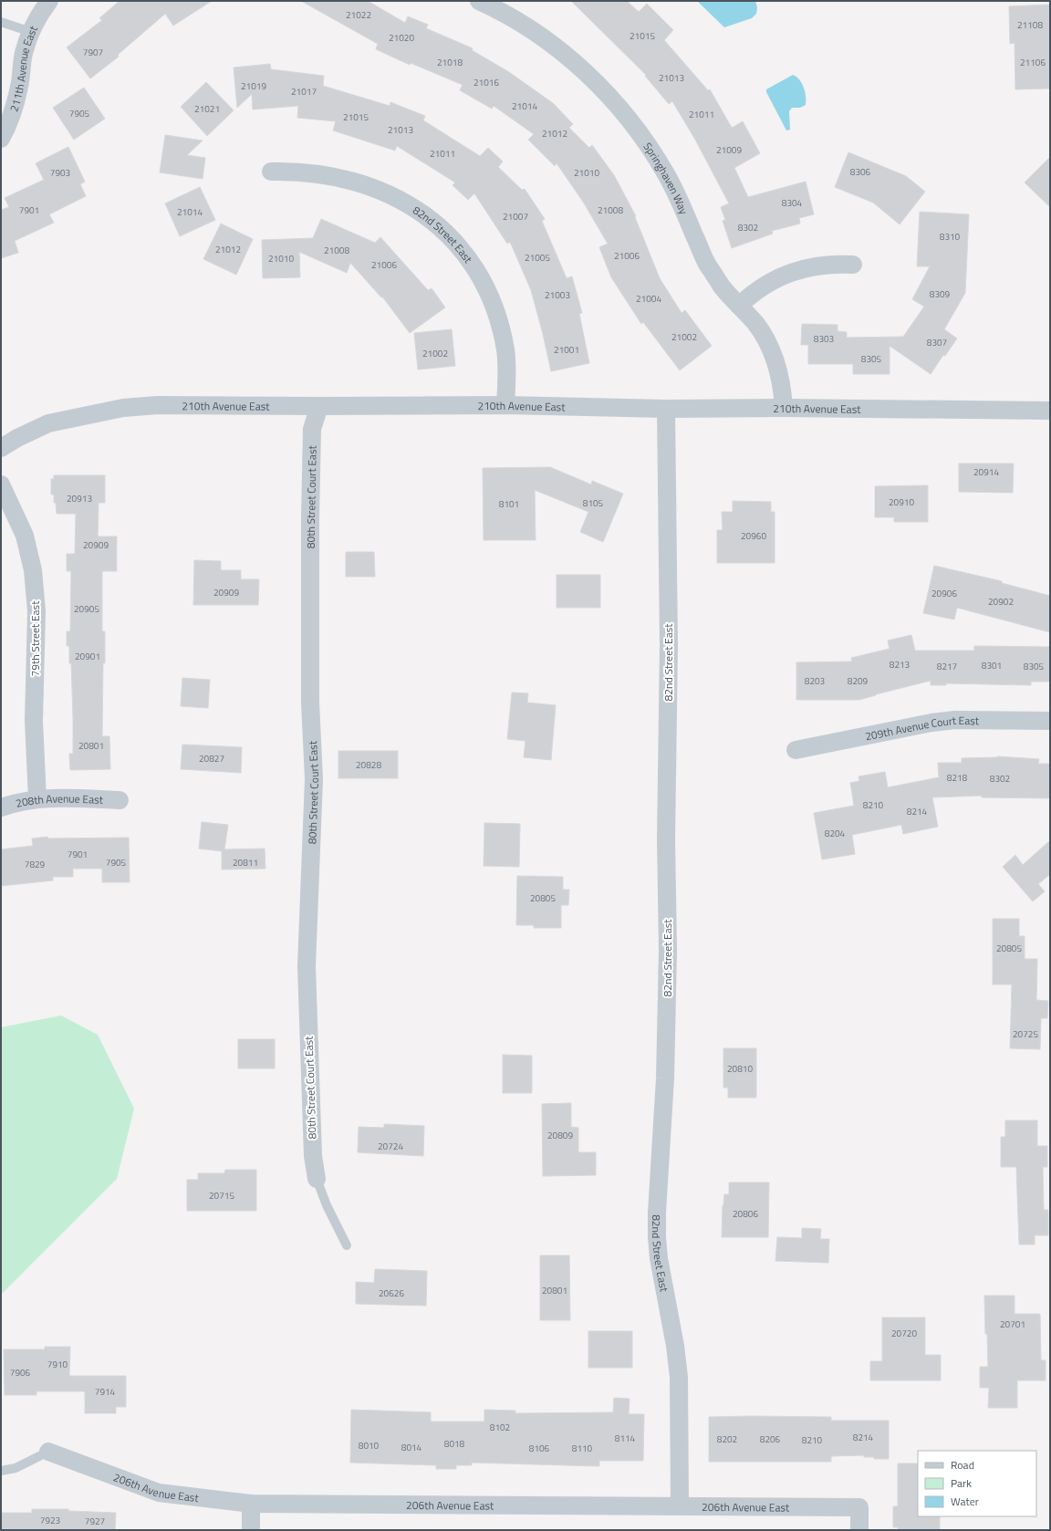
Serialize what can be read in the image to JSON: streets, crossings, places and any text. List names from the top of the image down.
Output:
{
  "streets": {
    "street": [
      "211th Avenue East",
      "Springhaven Way",
      "82nd Street East",
      "210th Avenue East",
      "80th Street Court East",
      "79th Street East",
      "209th Avenue Court East",
      "208th Avenue East",
      "206th Avenue East"
    ]
  },
  "crossings": [
    ["Springhaven Way", "210th Avenue East"],
    ["82nd Street East", "210th Avenue East"],
    ["82nd Street East", "206th Avenue East"],
    ["210th Avenue East", "80th Street Court East"],
    ["79th Street East", "208th Avenue East"]
  ],
  "house_numbers": [
    "21022",
    "21108",
    "21015",
    "21020",
    "7907",
    "21018",
    "21106",
    "21013",
    "21016",
    "21019",
    "21017",
    "21014",
    "21021",
    "7905",
    "21011",
    "21015",
    "21013",
    "21012",
    "21009",
    "21011",
    "8306",
    "7903",
    "21010",
    "8304",
    "7901",
    "21008",
    "21014",
    "21007",
    "8302",
    "8310",
    "21012",
    "21008",
    "21006",
    "21005",
    "21010",
    "21006",
    "8309",
    "21003",
    "21004",
    "21002",
    "8303",
    "8307",
    "21001",
    "21002",
    "8305",
    "20914",
    "20913",
    "20910",
    "8105",
    "8101",
    "20960",
    "20909",
    "20909",
    "20906",
    "20902",
    "20905",
    "20901",
    "8213",
    "8301",
    "8217",
    "8305",
    "8203",
    "8209",
    "20801",
    "20827",
    "20828",
    "8218",
    "8302",
    "8210",
    "8214",
    "8204",
    "7901",
    "7905",
    "20811",
    "7829",
    "20805",
    "20805",
    "20725",
    "20810",
    "20809",
    "20724",
    "20715",
    "20806",
    "20801",
    "20626",
    "20701",
    "20720",
    "7910",
    "7906",
    "7914",
    "8102",
    "8214",
    "8114",
    "8202",
    "8206",
    "8210",
    "8018",
    "8010",
    "8014",
    "8106",
    "8110",
    "7923",
    "7927"
  ],
  "legend": ["Road", "Park", "Water"]
}
